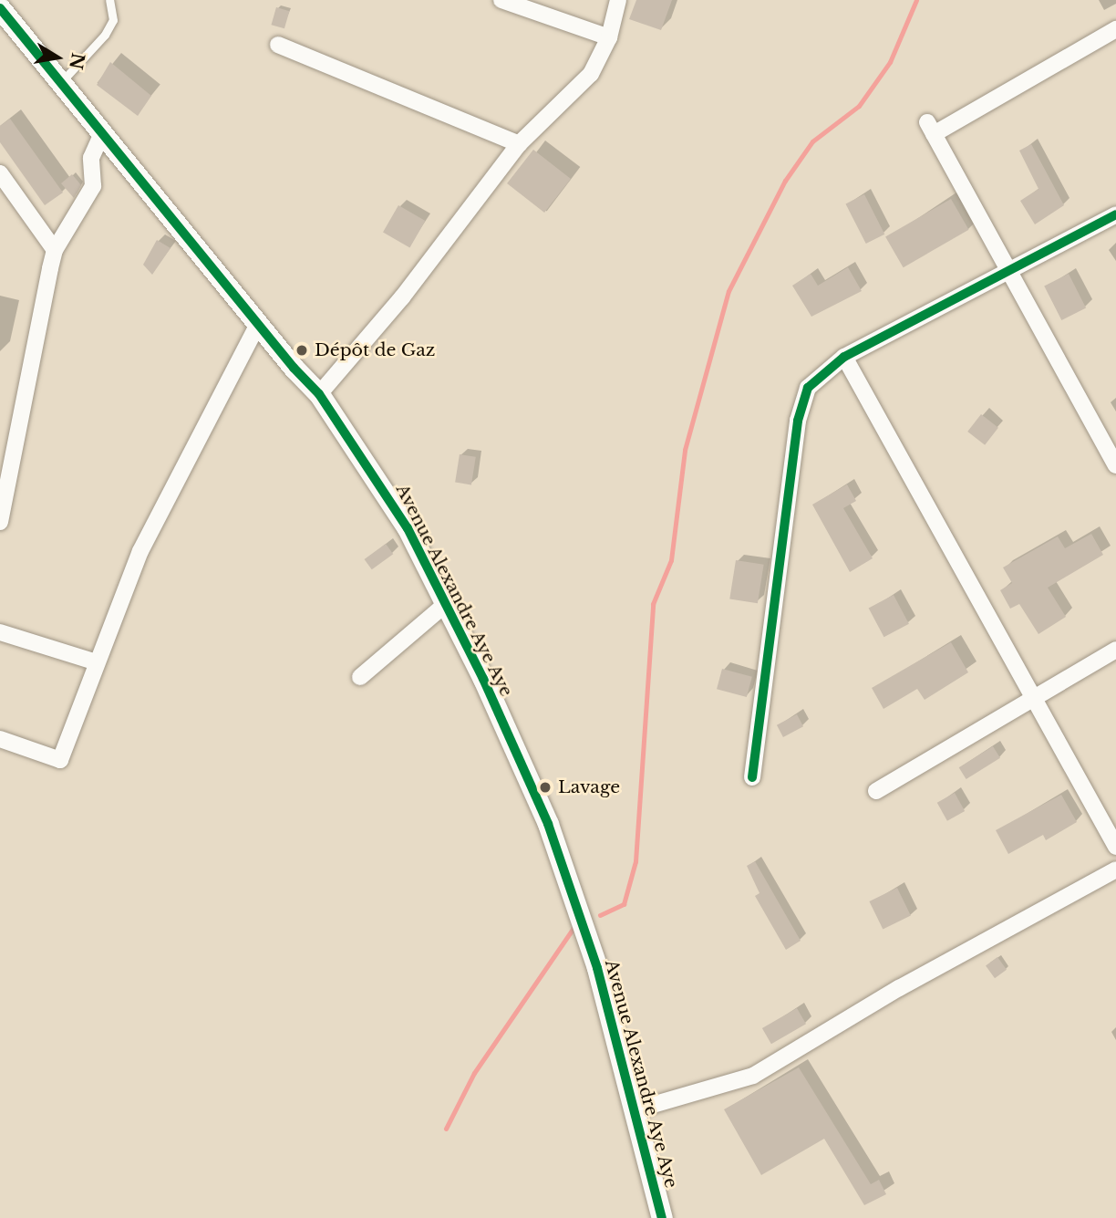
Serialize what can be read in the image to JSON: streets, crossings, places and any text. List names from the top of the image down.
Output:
{
  "streets": {
    "street": ["Avenue Alexandre Aye Aye"]
  },
  "places": ["Dépôt de Gaz", "Lavage"],
  "north": "right"
}
